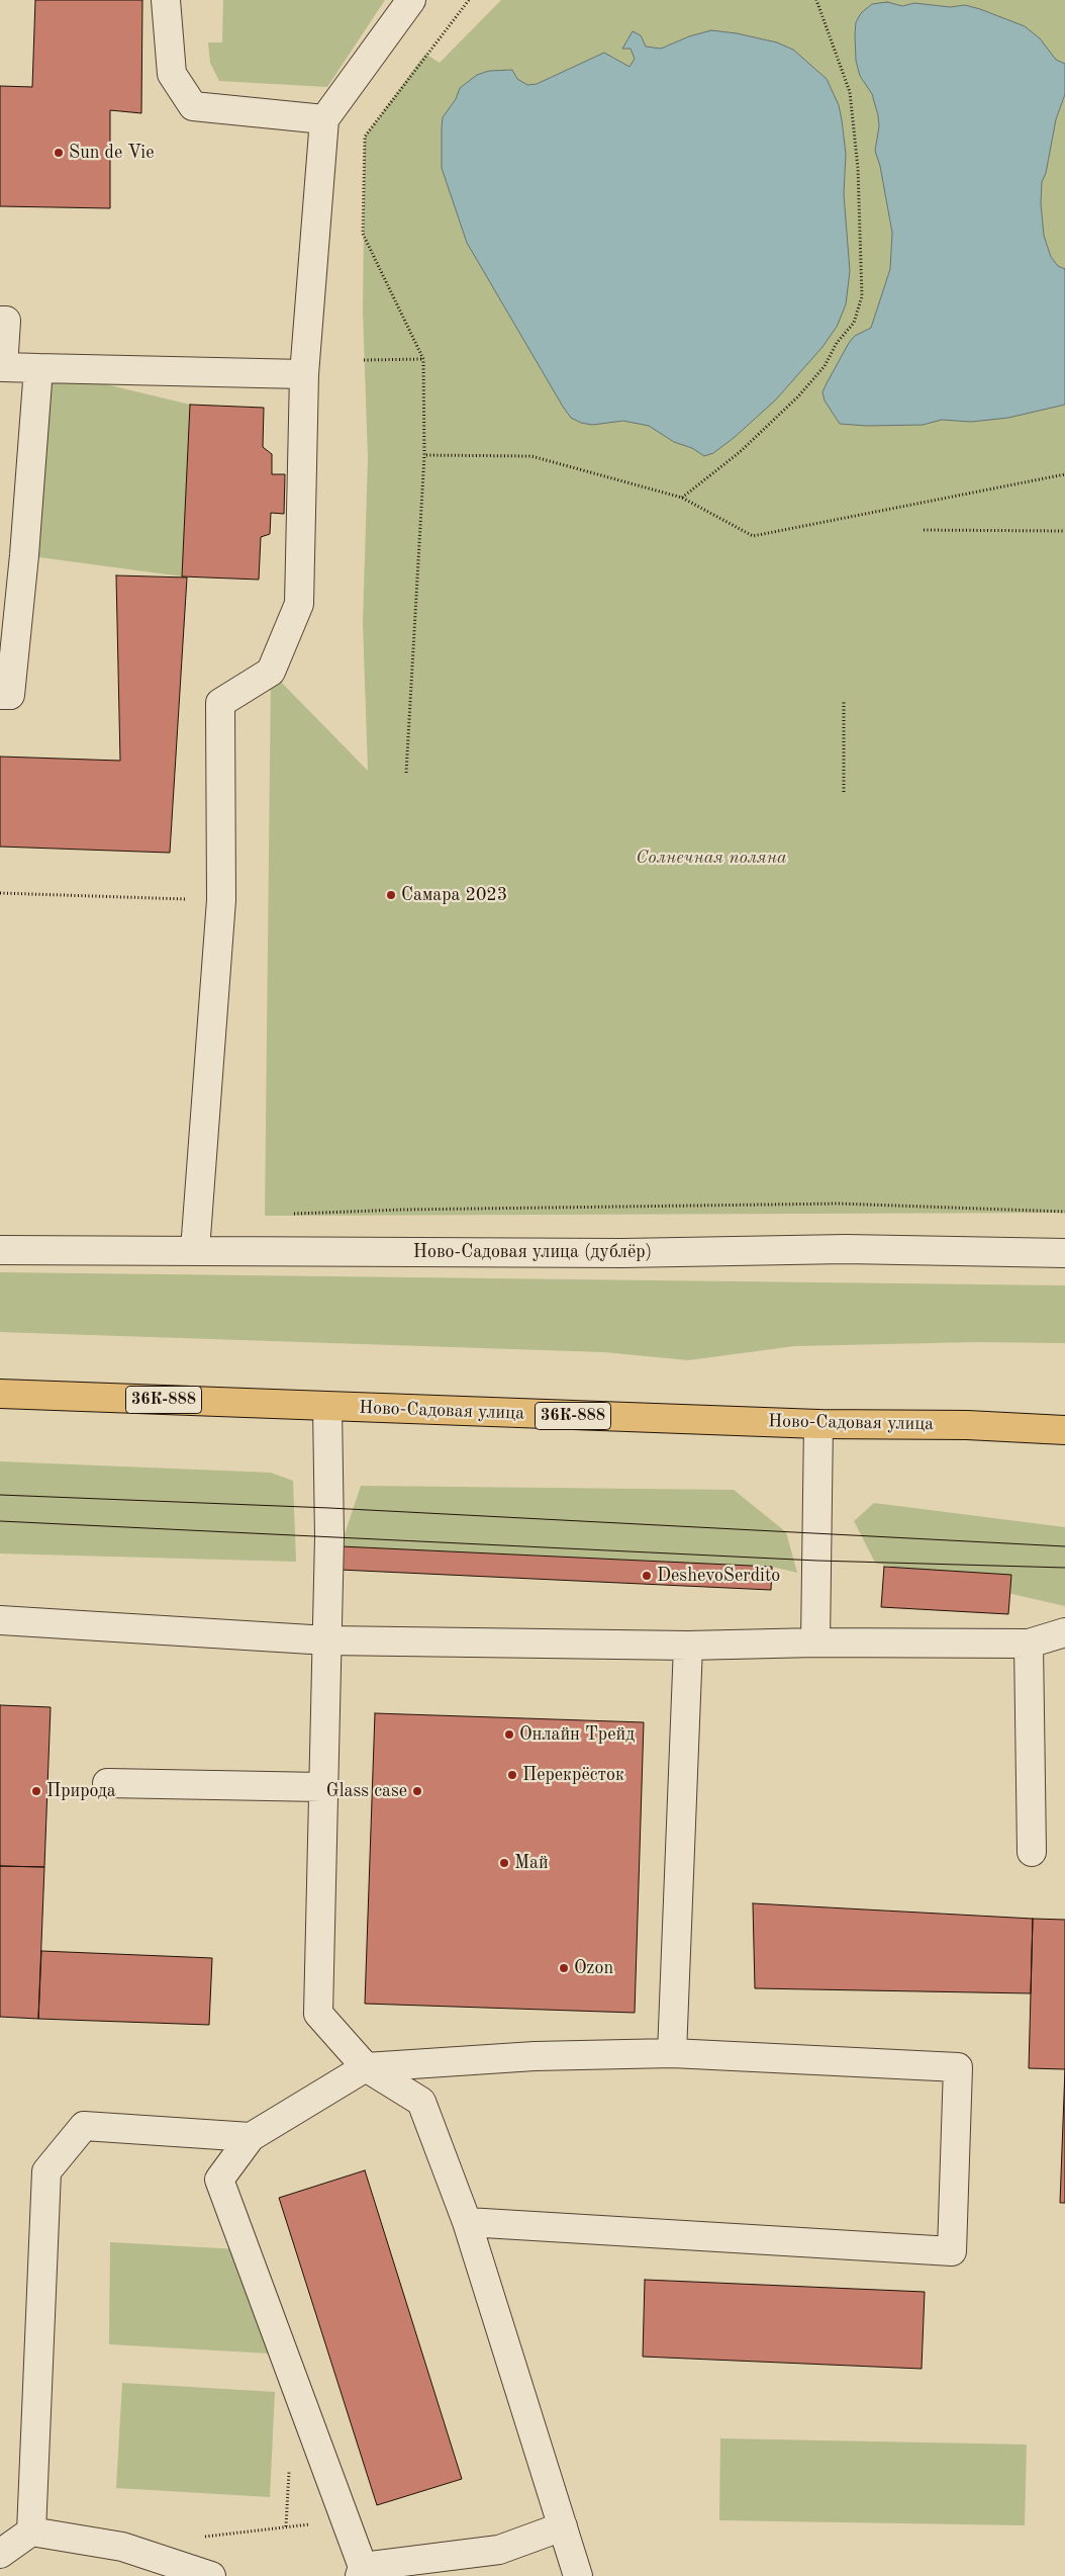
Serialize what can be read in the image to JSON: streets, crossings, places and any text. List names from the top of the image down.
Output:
{
  "streets": {
    "main road": ["36К-888", "Ново-Садовая улица"],
    "street": ["Ново-Садовая улица (дублёр)"]
  },
  "parks": ["Солнечная поляна"],
  "places": [
    "Sun de Vie",
    "Самара 2023",
    "DeshevoSerdito",
    "Онлайн Трейд",
    "Перекрёсток",
    "Природа",
    "Glass case",
    "Май",
    "Ozon"
  ]
}
